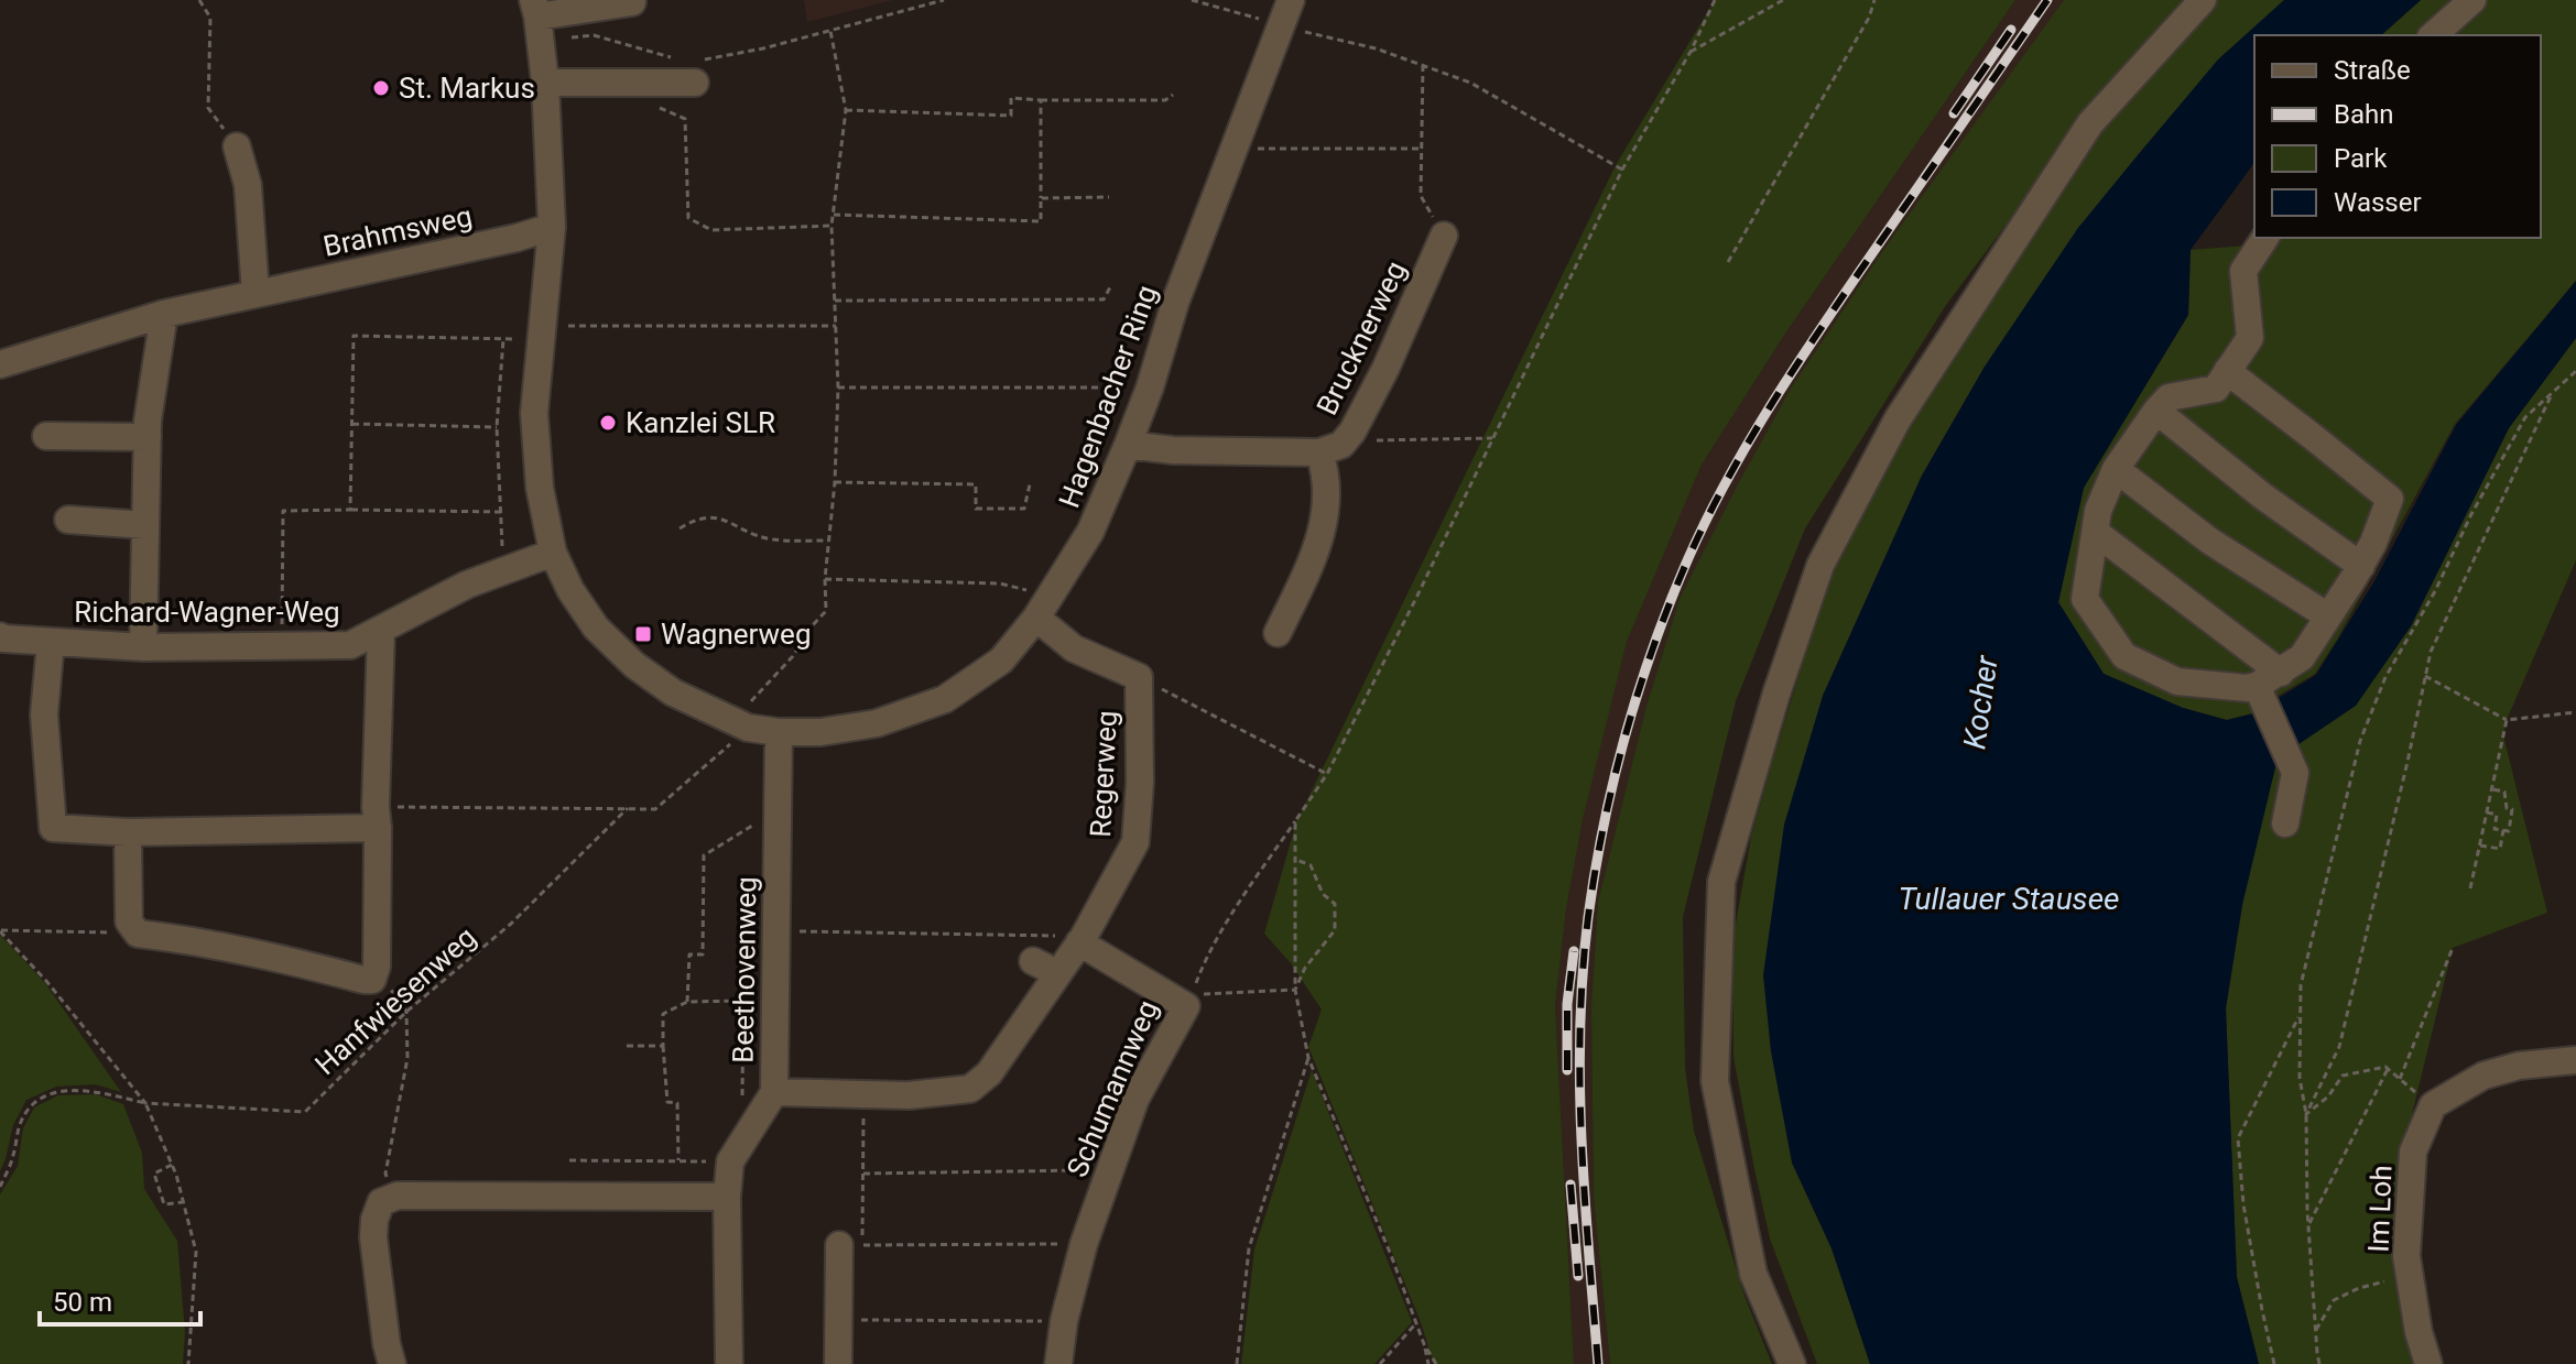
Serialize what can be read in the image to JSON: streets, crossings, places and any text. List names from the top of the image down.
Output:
{
  "streets": {
    "street": [
      "Brahmsweg",
      "Brucknerweg",
      "Hagenbacher Ring",
      "Richard-Wagner-Weg",
      "Regerweg",
      "Beethovenweg",
      "Schumannweg",
      "Im Loh"
    ],
    "path": ["Hanfwiesenweg"]
  },
  "crossings": [
    ["Brahmsweg", "Hagenbacher Ring"],
    ["Brucknerweg", "Hagenbacher Ring"],
    ["Hagenbacher Ring", "Richard-Wagner-Weg"],
    ["Hagenbacher Ring", "Regerweg"],
    ["Hagenbacher Ring", "Beethovenweg"],
    ["Regerweg", "Beethovenweg"],
    ["Regerweg", "Schumannweg"]
  ],
  "water": ["Kocher", "Tullauer Stausee"],
  "places": {
    "other": ["St. Markus", "Kanzlei SLR"],
    "transit": ["Wagnerweg"]
  },
  "legend": [
    "Straße",
    "Bahn",
    "Park",
    "Wasser"
  ],
  "scale_bar": "50 m"
}
